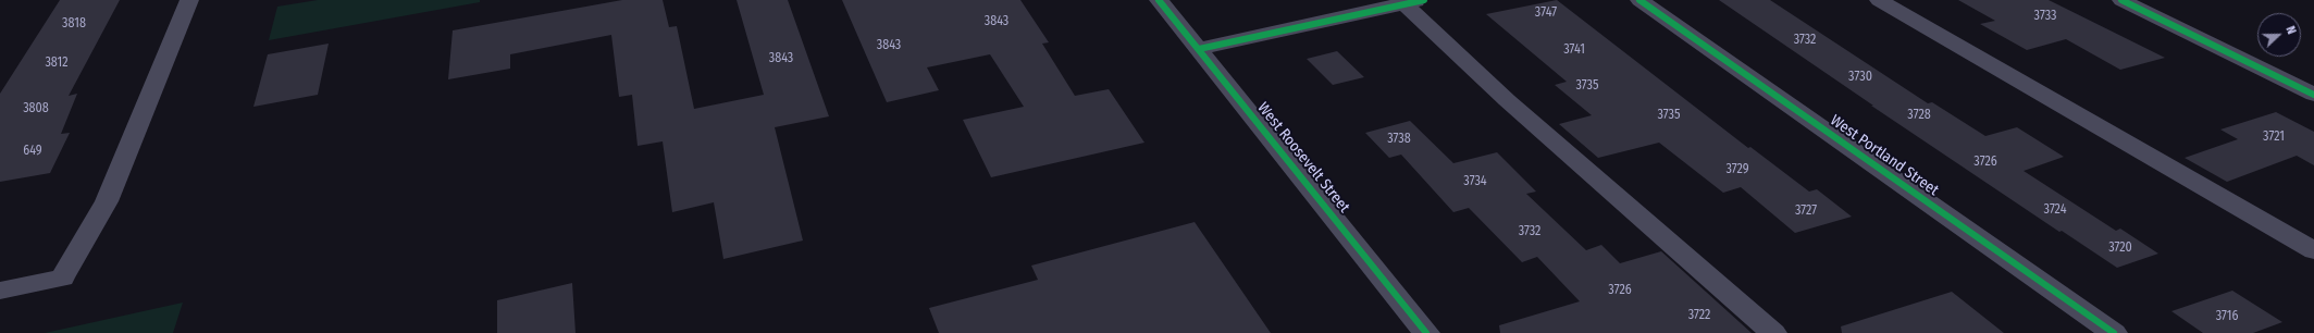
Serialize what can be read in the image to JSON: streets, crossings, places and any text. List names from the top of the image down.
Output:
{
  "streets": {
    "street": ["West Portland Street", "West Roosevelt Street"]
  },
  "house_numbers": [
    "3747",
    "3733",
    "3843",
    "3818",
    "3732",
    "3843",
    "3741",
    "3843",
    "3812",
    "3730",
    "3735",
    "3808",
    "3735",
    "3728",
    "3721",
    "3738",
    "649",
    "3726",
    "3729",
    "3734",
    "3724",
    "3727",
    "3732",
    "3720",
    "3726",
    "3722",
    "3716"
  ],
  "north": "right"
}
